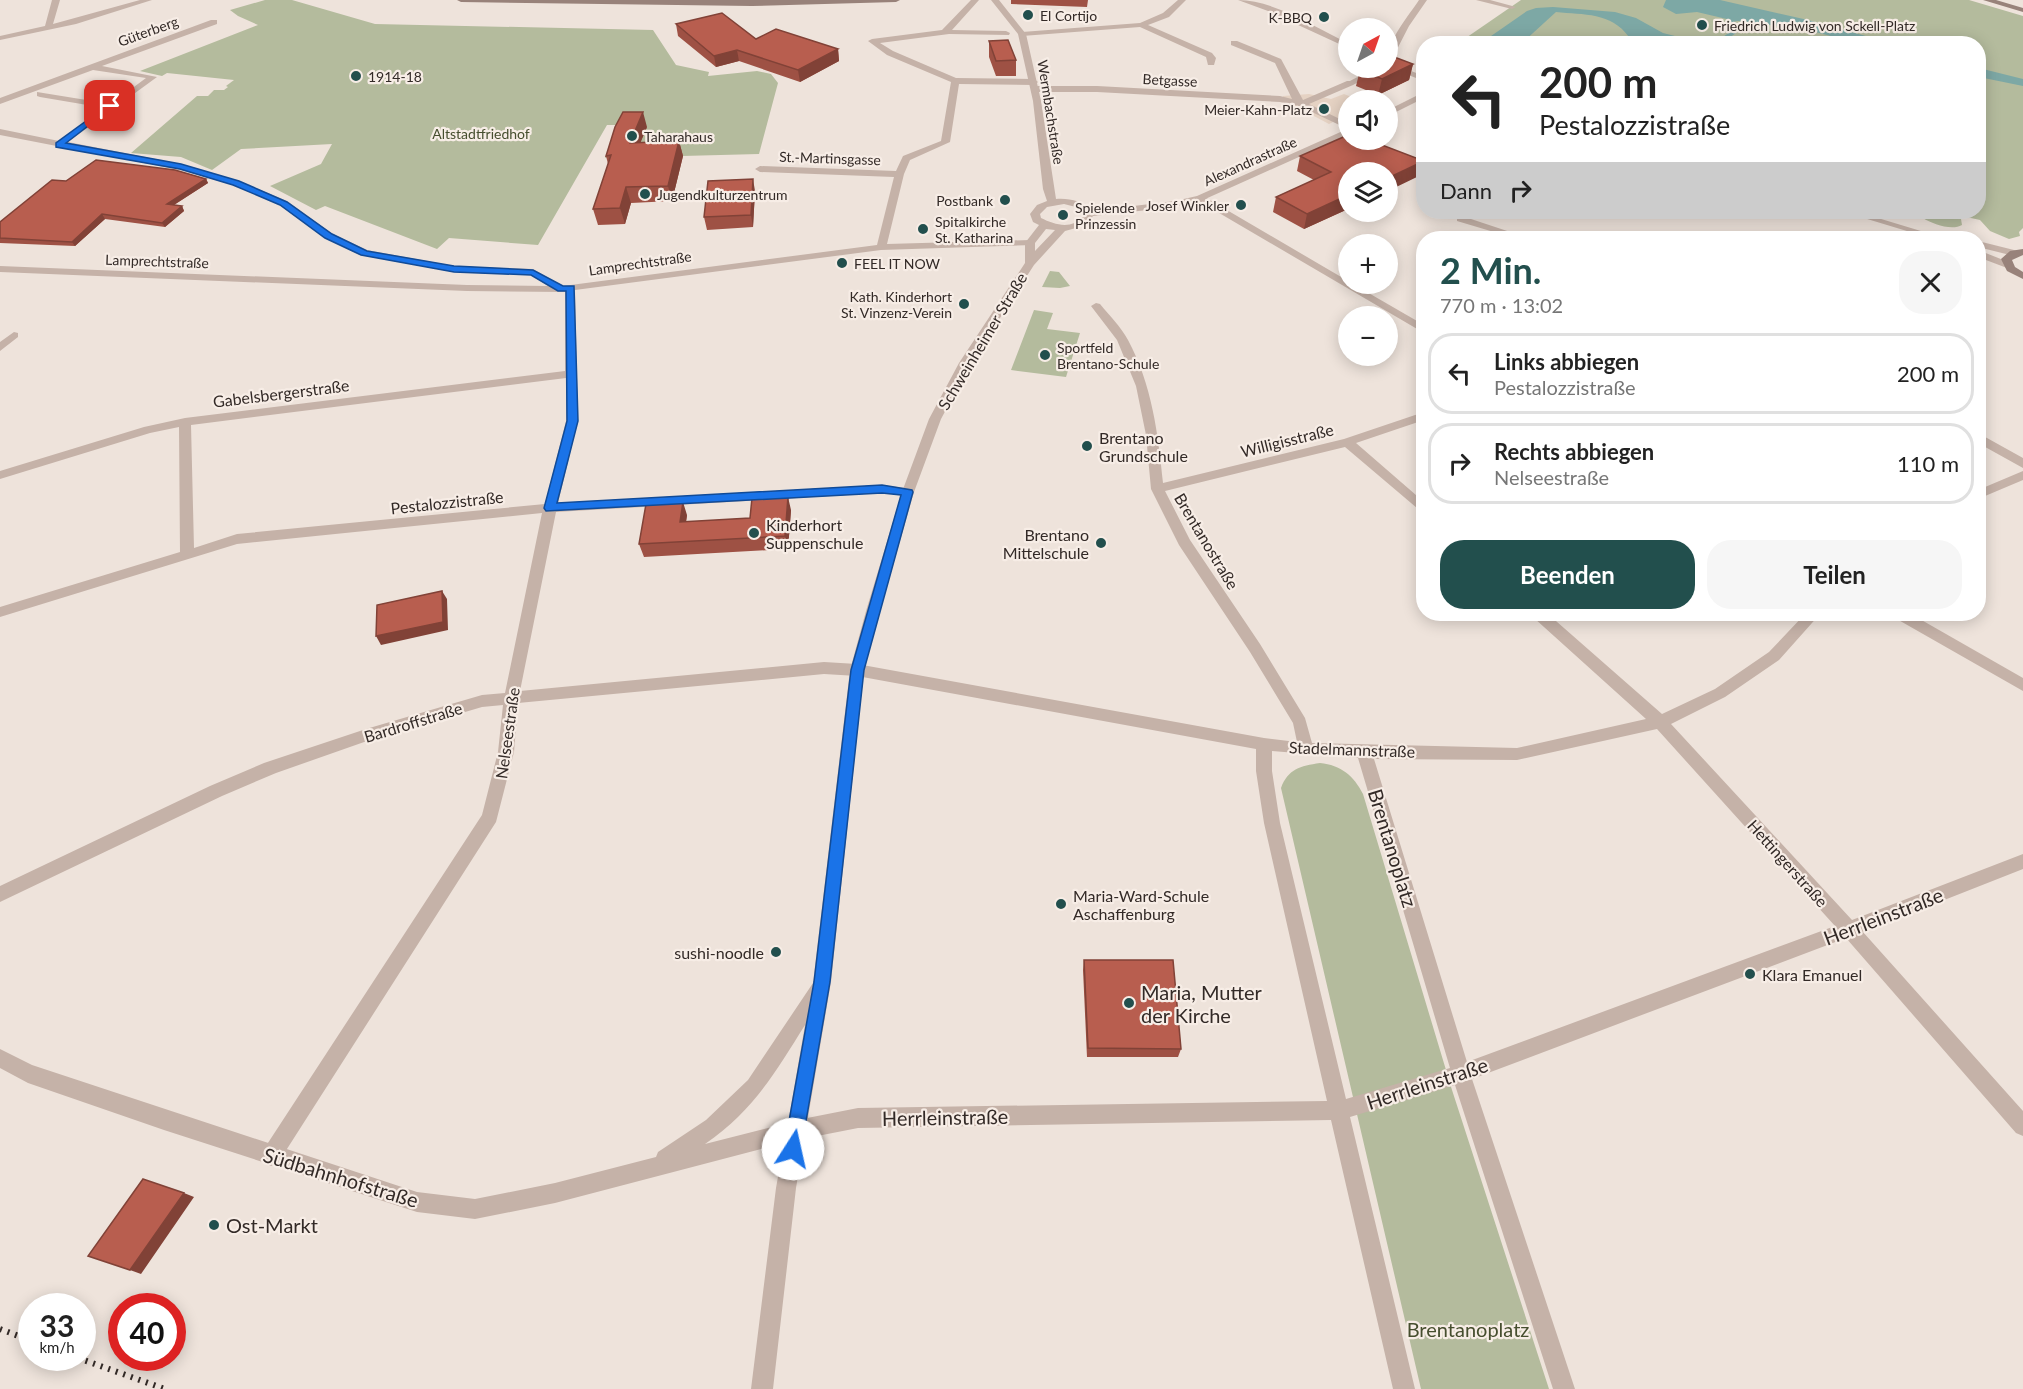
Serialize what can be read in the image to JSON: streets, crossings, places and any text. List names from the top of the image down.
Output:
{
  "streets": {
    "street": [
      "Güterberg",
      "Betgasse",
      "Wermbachstraße",
      "St.-Martinsgasse",
      "Alexandrastraße",
      "Lamprechtstraße",
      "Schweinheimer Straße",
      "Gabelsbergerstraße",
      "Willigisstraße",
      "Pestalozzistraße",
      "Brentanostraße",
      "Bardroffstraße",
      "Nelseestraße",
      "Stadelmannstraße",
      "Brentanoplatz",
      "Hettingerstraße",
      "Herrleinstraße",
      "Südbahnhofstraße"
    ]
  },
  "crossings": [
    ["Betgasse", "Wermbachstraße"],
    ["Betgasse", "St.-Martinsgasse"],
    ["St.-Martinsgasse", "Lamprechtstraße"],
    ["Alexandrastraße", "Schweinheimer Straße"],
    ["Lamprechtstraße", "Schweinheimer Straße"],
    ["Lamprechtstraße", "Nelseestraße"],
    ["Schweinheimer Straße", "Pestalozzistraße"],
    ["Schweinheimer Straße", "Bardroffstraße"],
    ["Schweinheimer Straße", "Stadelmannstraße"],
    ["Schweinheimer Straße", "Herrleinstraße"],
    ["Schweinheimer Straße", "Südbahnhofstraße"],
    ["Gabelsbergerstraße", "Nelseestraße"],
    ["Willigisstraße", "Brentanostraße"],
    ["Pestalozzistraße", "Nelseestraße"],
    ["Brentanostraße", "Stadelmannstraße"],
    ["Bardroffstraße", "Nelseestraße"],
    ["Bardroffstraße", "Stadelmannstraße"],
    ["Nelseestraße", "Südbahnhofstraße"],
    ["Stadelmannstraße", "Brentanoplatz"],
    ["Stadelmannstraße", "Hettingerstraße"],
    ["Brentanoplatz", "Herrleinstraße"],
    ["Hettingerstraße", "Herrleinstraße"],
    ["Herrleinstraße", "Südbahnhofstraße"]
  ],
  "parks": ["Altstadtfriedhof", "Brentanoplatz"],
  "places": [
    "El Cortijo",
    "K-BBQ",
    "Friedrich Ludwig von Sckell-Platz",
    "1914-18",
    "Meier-Kahn-Platz",
    "Taharahaus",
    "Jugendkulturzentrum",
    "Postbank",
    "Josef Winkler",
    "Spielende Prinzessin",
    "Spitalkirche St. Katharina",
    "FEEL IT NOW",
    "Kath. Kinderhort St. Vinzenz-Verein",
    "Sportfeld Brentano-Schule",
    "Brentano Grundschule",
    "Kinderhort Suppenschule",
    "Brentano Mittelschule",
    "Maria-Ward-Schule Aschaffenburg",
    "sushi-noodle",
    "Klara Emanuel",
    "Maria, Mutter der Kirche",
    "Ost-Markt"
  ],
  "north": "top right",
  "page": {
    "map_buttons": ["+", "−"],
    "turn": ["200 m", "Pestalozzistraße"],
    "then": "Dann",
    "heading": ["2 Min.", "770 m · 13:02"],
    "list": [
      {
        "name": "Links abbiegen",
        "note": "Pestalozzistraße",
        "value": "200 m"
      },
      {
        "name": "Rechts abbiegen",
        "note": "Nelseestraße",
        "value": "110 m"
      }
    ],
    "buttons": ["Beenden", "Teilen"],
    "speed": "33 km/h",
    "limit": "40"
  }
}
